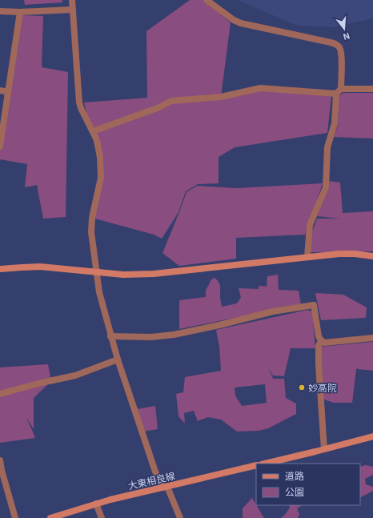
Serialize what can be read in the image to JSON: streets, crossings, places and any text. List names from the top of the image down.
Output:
{
  "streets": {
    "street": ["大東相良線"]
  },
  "places": ["妙高院"],
  "legend": ["道路", "公園"],
  "north": "bottom"
}
